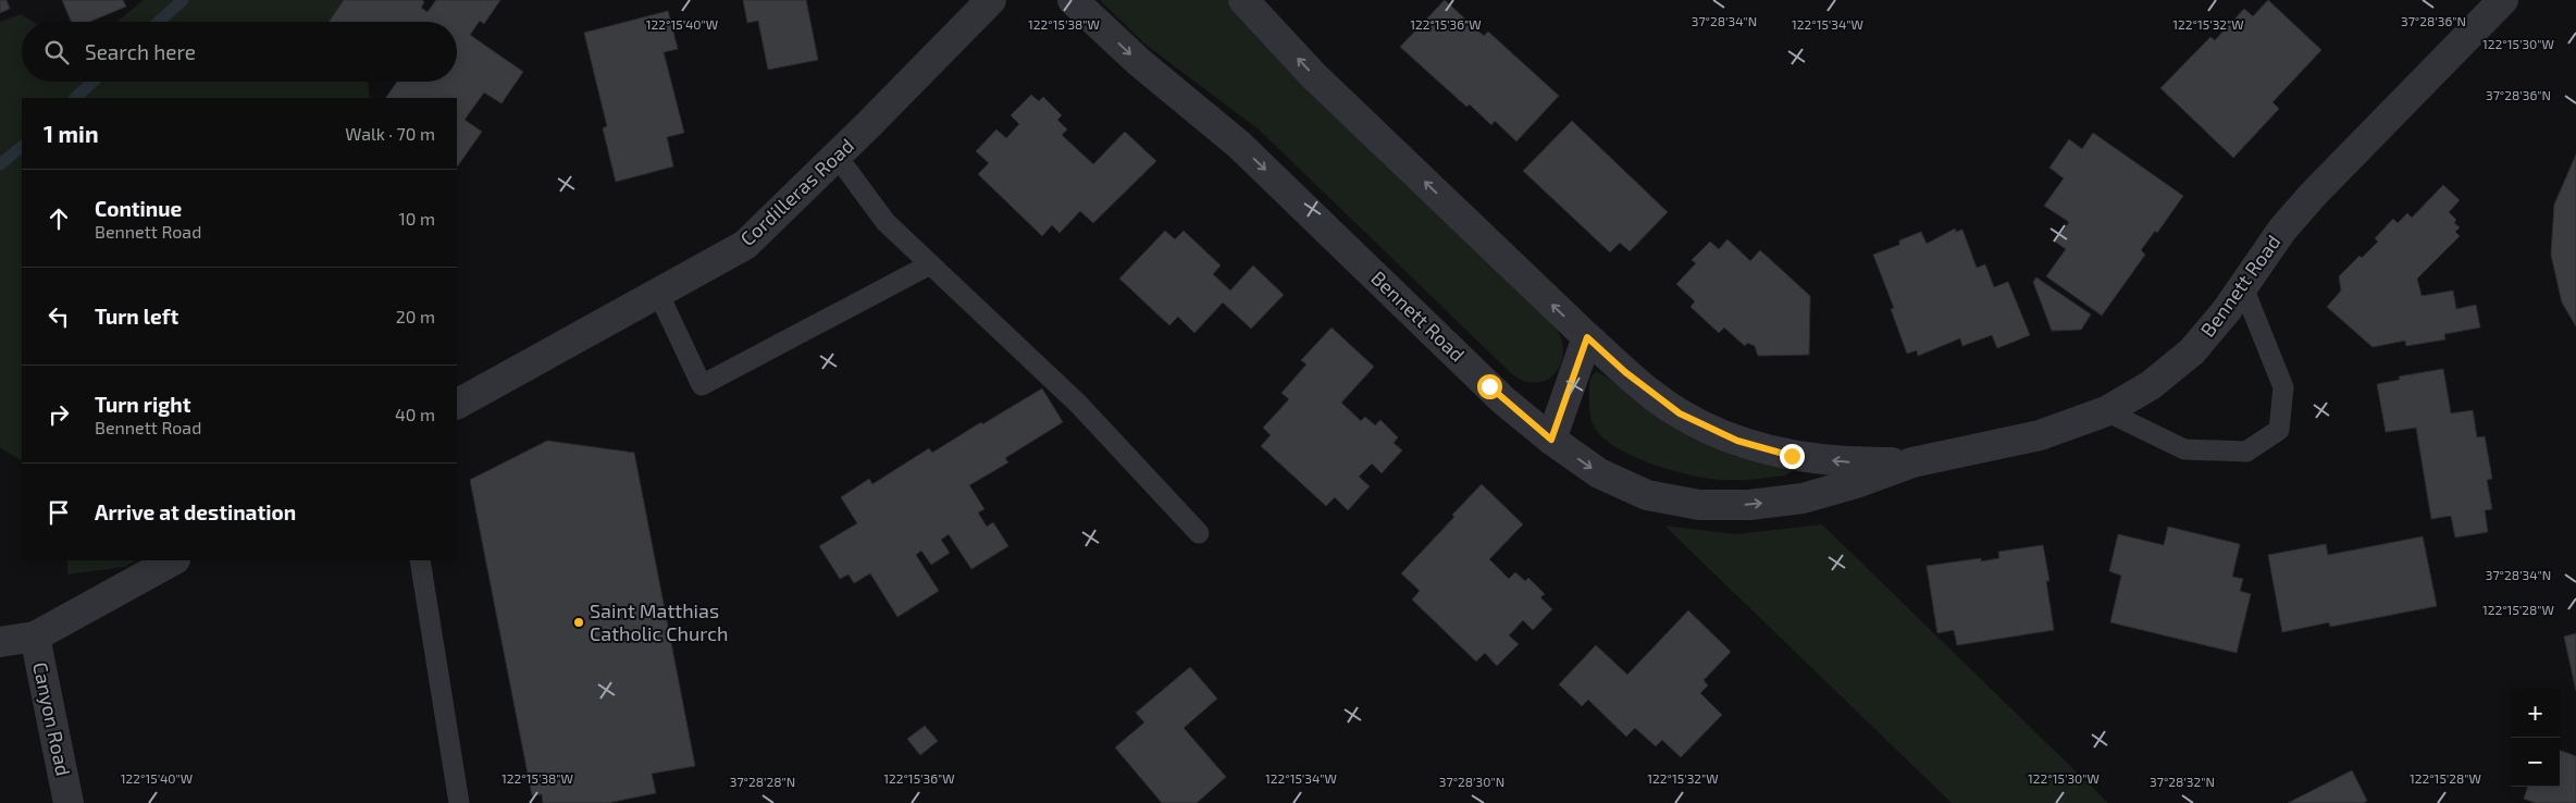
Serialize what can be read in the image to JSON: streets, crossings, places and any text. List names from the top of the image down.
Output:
{
  "streets": {
    "street": ["Cordilleras Road", "Bennett Road", "Canyon Road"]
  },
  "places": ["Saint Matthias Catholic Church"],
  "page": {
    "search": "Search here",
    "heading": ["1 min", "Walk · 70 m"],
    "list": [
      ["Continue", "Bennett Road", "10 m"],
      ["Turn left", "20 m"],
      ["Turn right", "Bennett Road", "40 m"],
      "Arrive at destination"
    ],
    "map_buttons": ["+", "−"]
  },
  "coordinates": [
    "37°28'34\"N",
    "37°28'36\"N",
    "122°15'40\"W",
    "122°15'38\"W",
    "122°15'36\"W",
    "122°15'34\"W",
    "122°15'32\"W",
    "122°15'30\"W",
    "122°15'28\"W",
    "37°28'28\"N",
    "37°28'30\"N",
    "37°28'32\"N"
  ]
}
